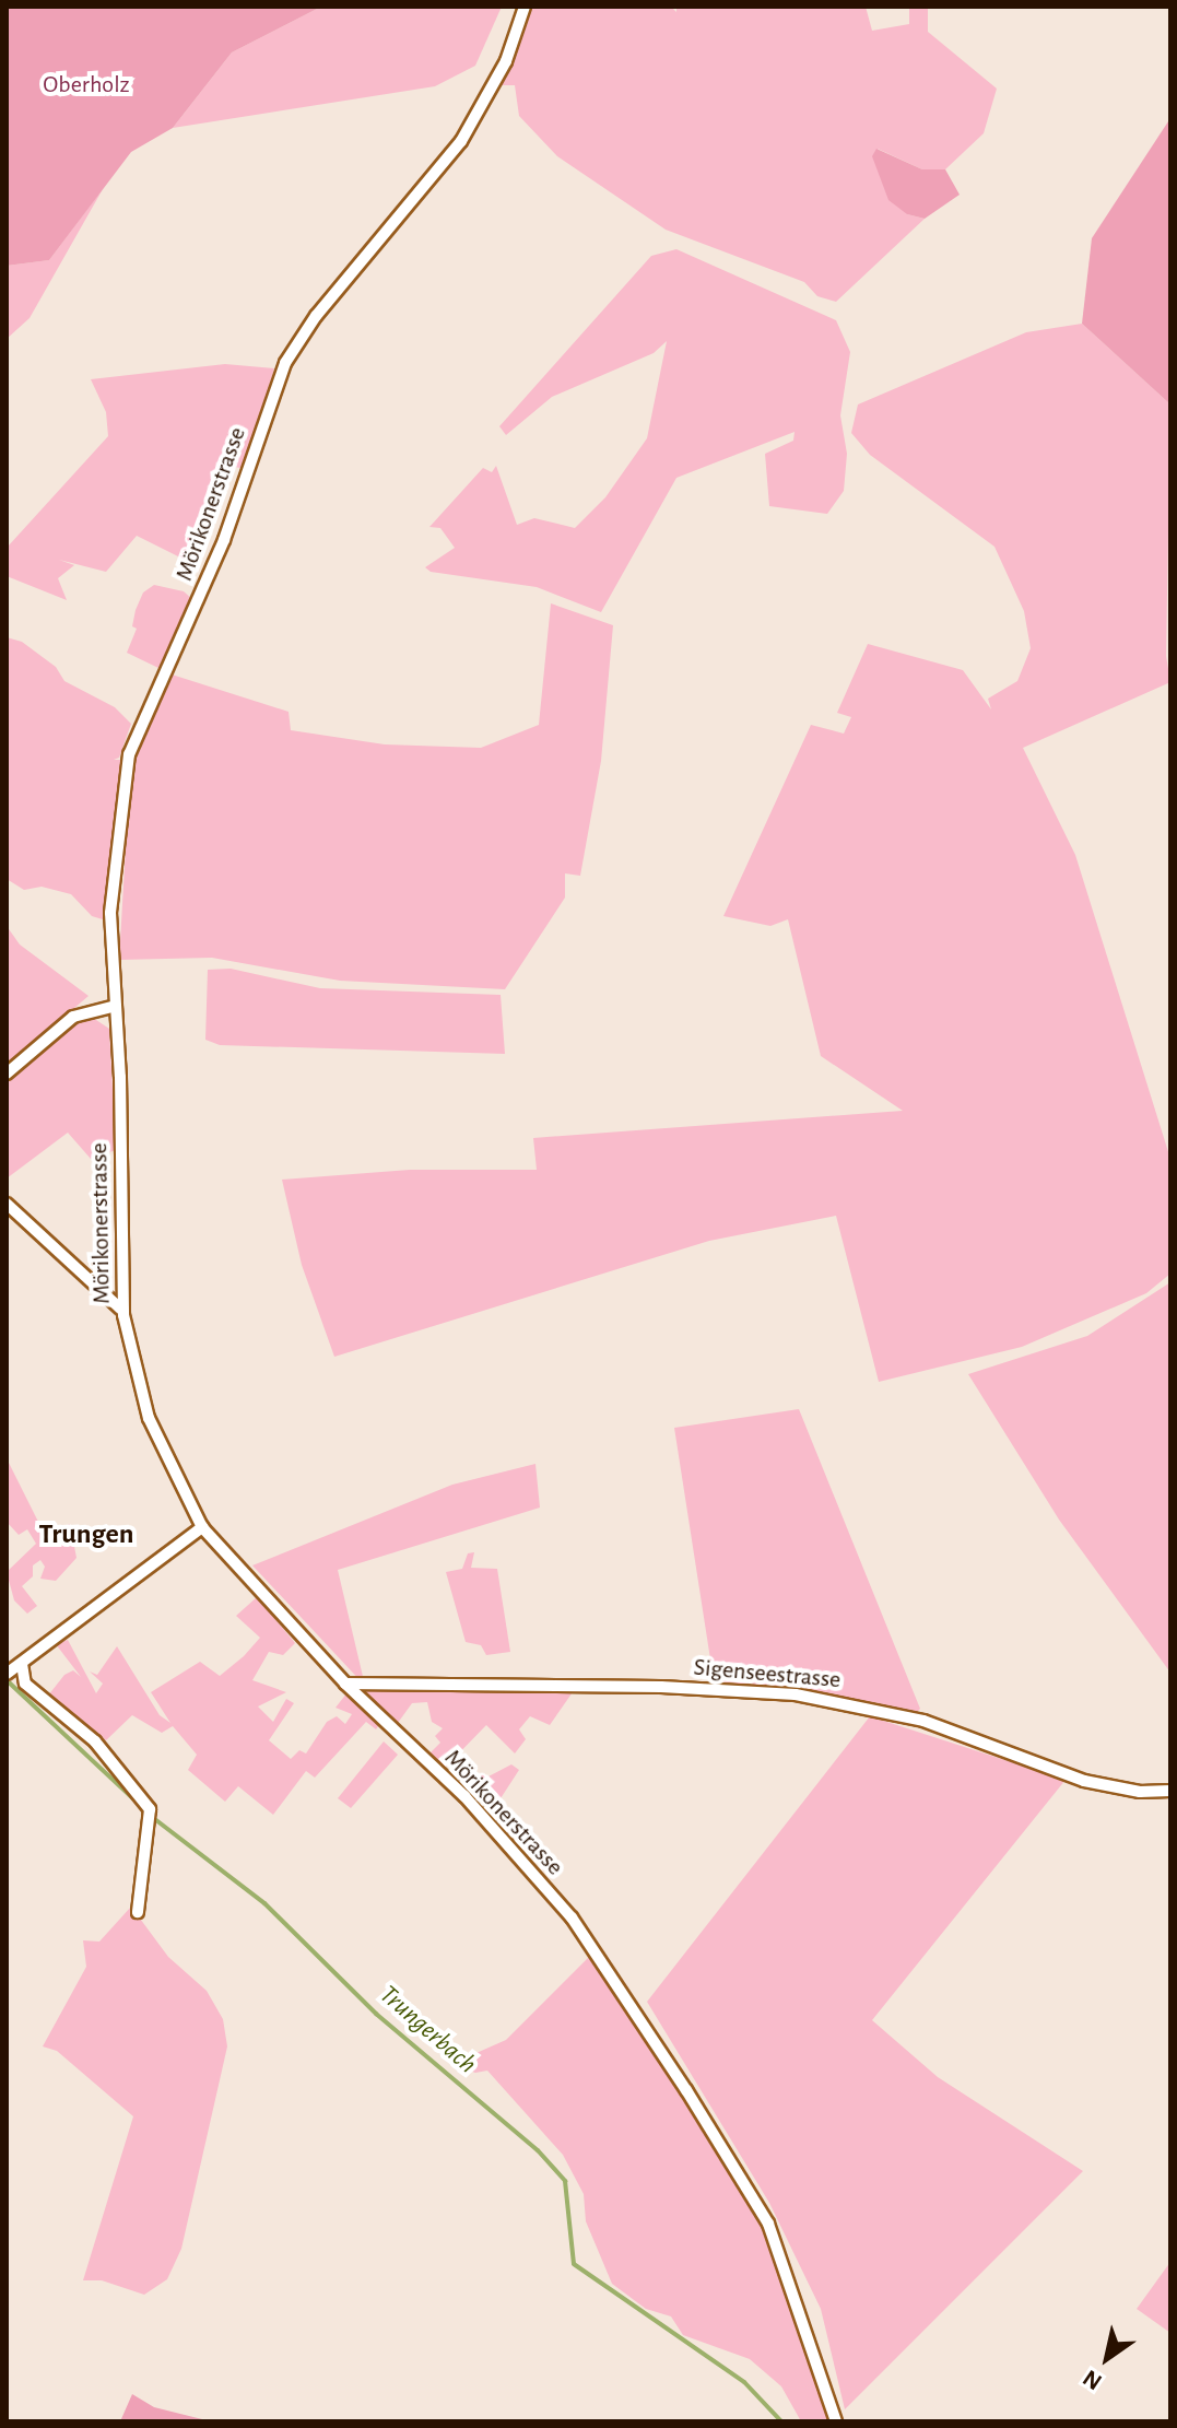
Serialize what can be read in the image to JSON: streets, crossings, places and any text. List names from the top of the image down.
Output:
{
  "streets": {
    "street": ["Mörikonerstrasse", "Sigenseestrasse"]
  },
  "crossings": [
    ["Mörikonerstrasse", "Sigenseestrasse"]
  ],
  "districts": ["Trungen"],
  "water": ["Trungerbach"],
  "parks": ["Oberholz"],
  "north": "bottom left"
}
